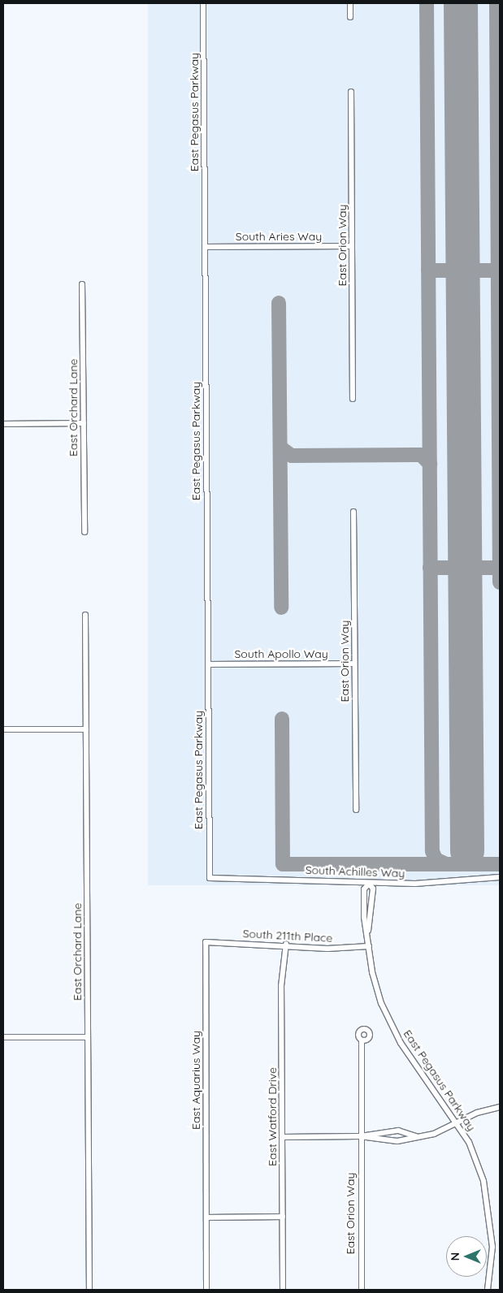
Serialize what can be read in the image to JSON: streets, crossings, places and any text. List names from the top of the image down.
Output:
{
  "streets": {
    "street": [
      "East Pegasus Parkway",
      "South Aries Way",
      "East Orion Way",
      "East Orchard Lane",
      "South Apollo Way",
      "South Achilles Way",
      "South 211th Place",
      "East Aquarius Way",
      "East Watford Drive"
    ]
  },
  "crossings": [
    ["East Pegasus Parkway", "South Aries Way"],
    ["East Pegasus Parkway", "South Apollo Way"],
    ["East Pegasus Parkway", "South Achilles Way"],
    ["East Pegasus Parkway", "South 211th Place"],
    ["South Aries Way", "East Orion Way"],
    ["East Orion Way", "South Apollo Way"],
    ["South 211th Place", "East Aquarius Way"],
    ["South 211th Place", "East Watford Drive"]
  ],
  "north": "left"
}
